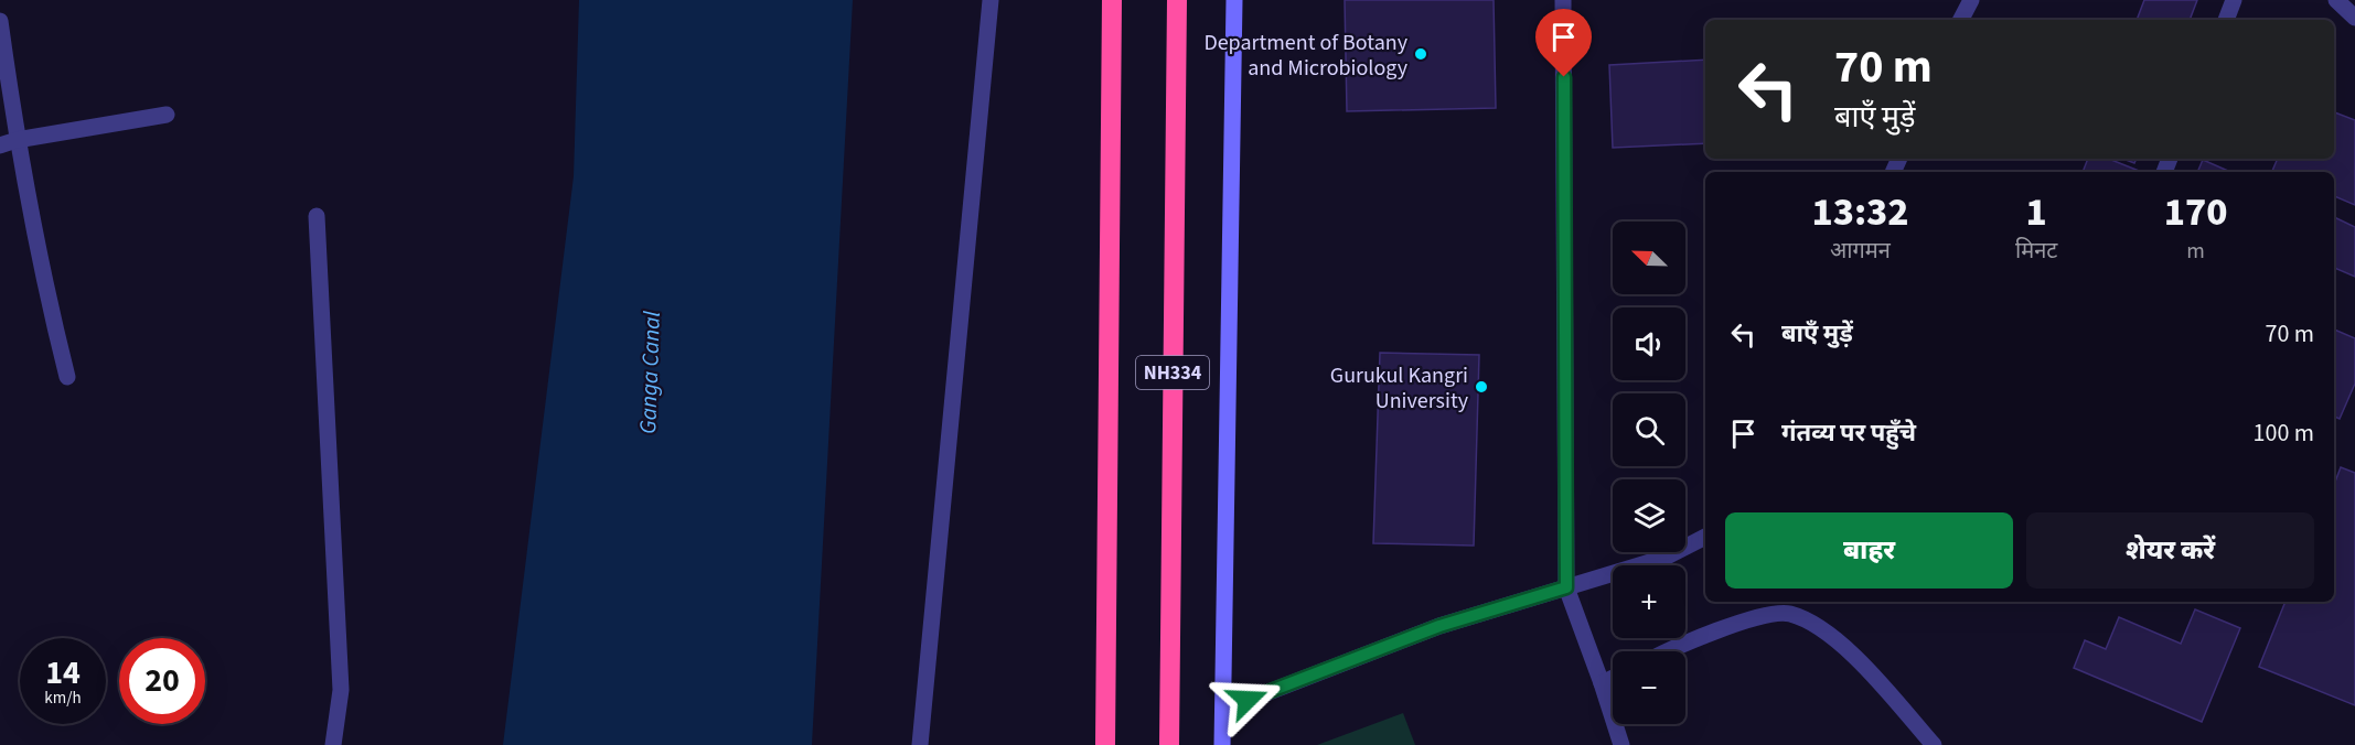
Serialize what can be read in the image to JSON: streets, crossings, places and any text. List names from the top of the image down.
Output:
{
  "streets": {
    "highway": ["NH334"]
  },
  "water": ["Ganga Canal"],
  "places": ["Department of Botany and Microbiology", "Gurukul Kangri University"],
  "north": "top left",
  "page": {
    "turn": ["70 m", "बाएँ मुड़ें"],
    "eta": [
      "13:32",
      "आगमन",
      "1",
      "मिनट",
      "170",
      "m"
    ],
    "map_buttons": ["+", "−"],
    "list": [
      {
        "name": "बाएँ मुड़ें",
        "value": "70 m"
      },
      {
        "name": "गंतव्य पर पहुँचे",
        "value": "100 m"
      }
    ],
    "buttons": ["बाहर", "शेयर करें"],
    "speed": "14 km/h",
    "limit": "20"
  }
}
